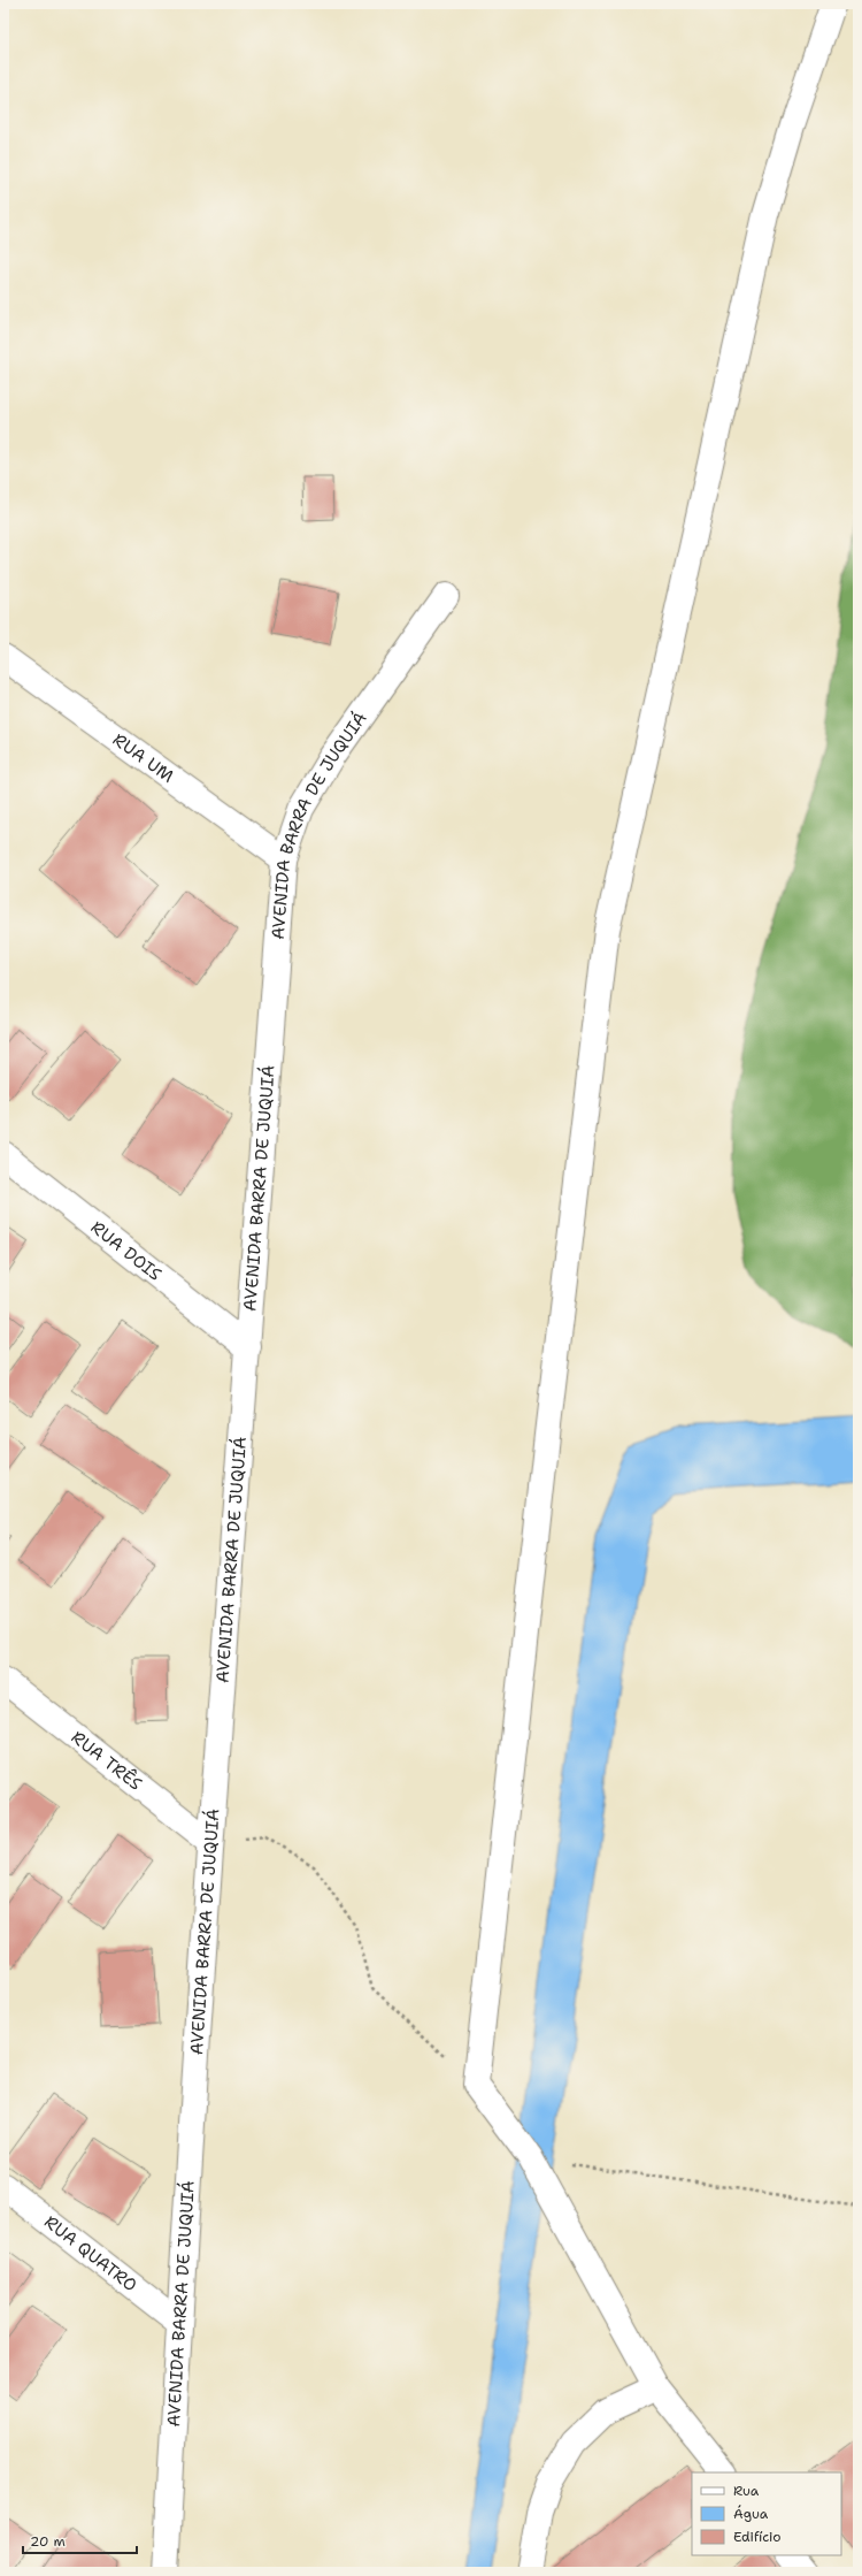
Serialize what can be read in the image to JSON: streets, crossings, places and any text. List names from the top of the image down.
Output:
{
  "streets": {
    "street": [
      "RUA UM",
      "AVENIDA BARRA DE JUQUIÁ",
      "RUA DOIS",
      "RUA TRÊS",
      "RUA QUATRO"
    ]
  },
  "crossings": [
    ["RUA UM", "AVENIDA BARRA DE JUQUIÁ"],
    ["AVENIDA BARRA DE JUQUIÁ", "RUA DOIS"],
    ["AVENIDA BARRA DE JUQUIÁ", "RUA TRÊS"],
    ["AVENIDA BARRA DE JUQUIÁ", "RUA QUATRO"]
  ],
  "legend": ["Rua", "Água", "Edifício"],
  "scale_bar": "20 m"
}
